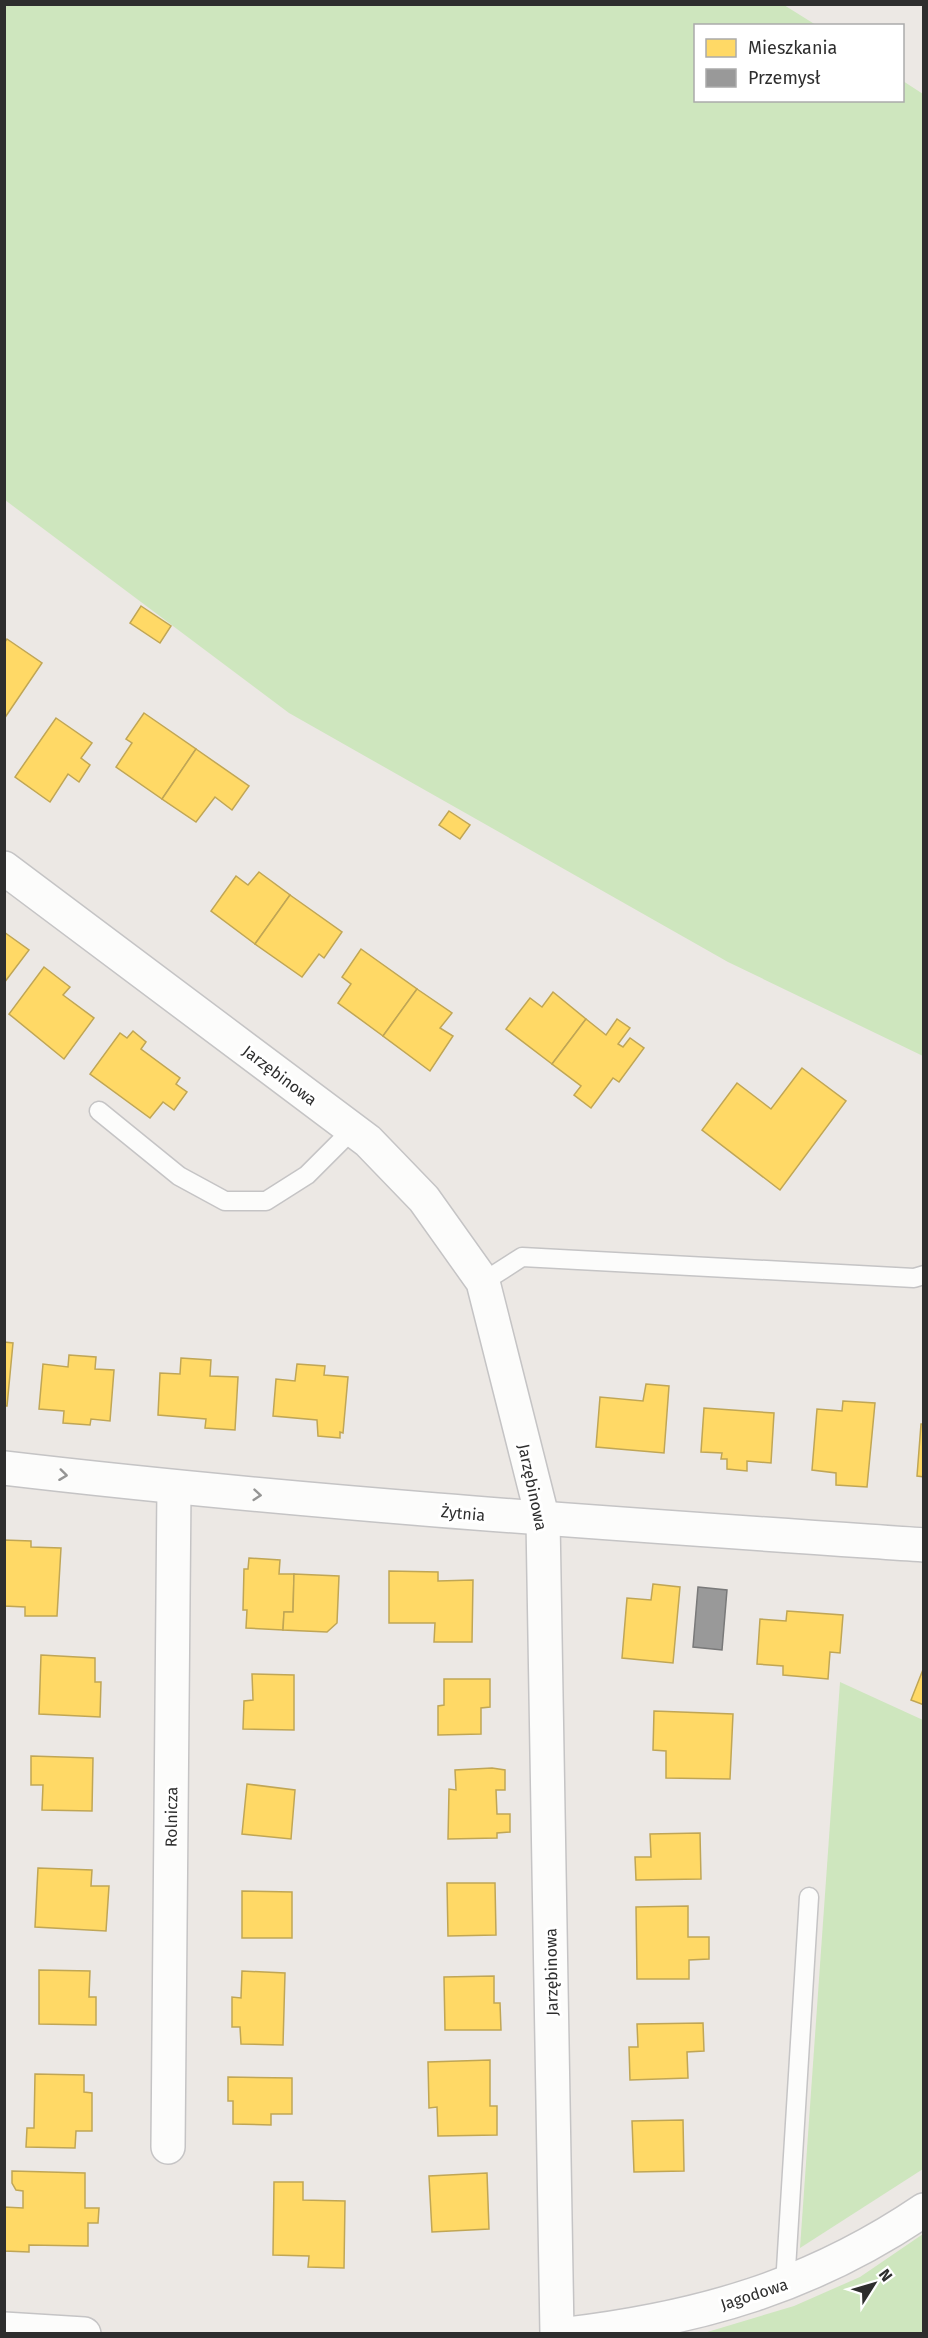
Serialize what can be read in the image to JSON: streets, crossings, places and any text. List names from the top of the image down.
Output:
{
  "streets": {
    "street": [
      "Jarzębinowa",
      "Żytnia",
      "Rolnicza",
      "Jagodowa"
    ]
  },
  "crossings": [
    ["Jarzębinowa", "Żytnia"],
    ["Żytnia", "Rolnicza"]
  ],
  "one_way": ["Żytnia"],
  "legend": ["Mieszkania", "Przemysł"],
  "north": "top right"
}
